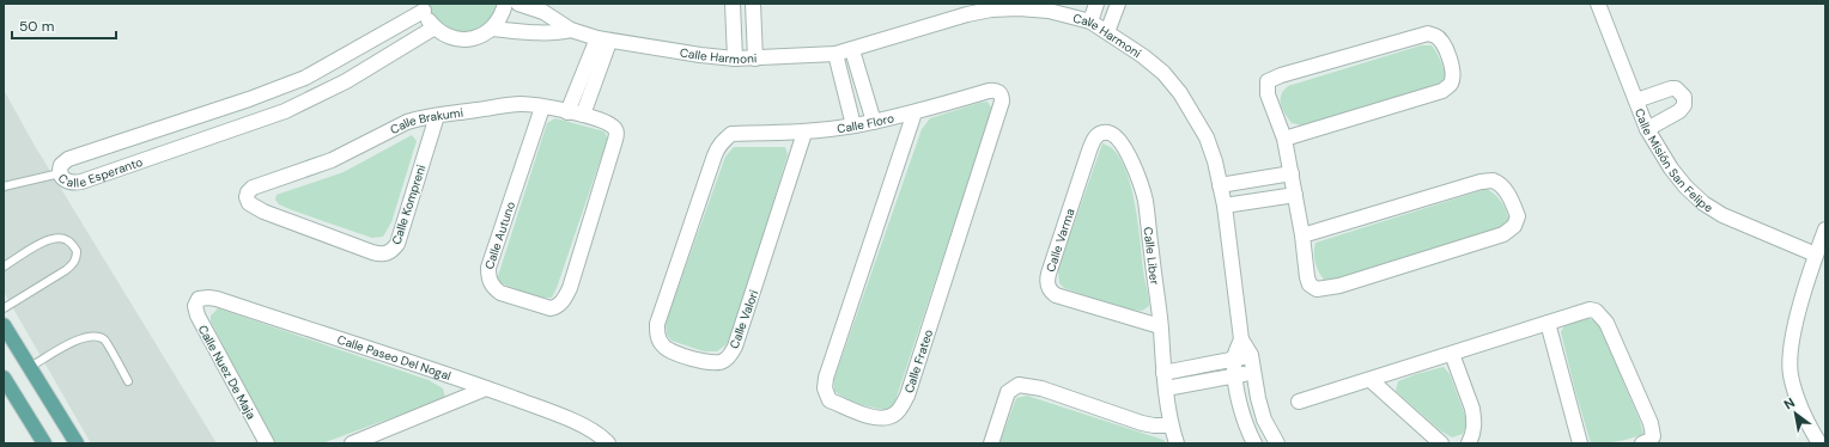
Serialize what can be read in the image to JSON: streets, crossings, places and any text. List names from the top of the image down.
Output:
{
  "streets": {
    "street": [
      "Calle Harmoni",
      "Calle Brakumi",
      "Calle Floro",
      "Calle Misión San Felipe",
      "Calle Esperanto",
      "Calle Kompreni",
      "Calle Autuno",
      "Calle Varma",
      "Calle Liber",
      "Calle Valori",
      "Calle Paseo Del Nogal",
      "Calle Frateo",
      "Calle Nuez De Maja"
    ]
  },
  "crossings": [
    ["Calle Brakumi", "Calle Kompreni"],
    ["Calle Brakumi", "Calle Autuno"],
    ["Calle Floro", "Calle Valori"],
    ["Calle Floro", "Calle Frateo"],
    ["Calle Varma", "Calle Liber"],
    ["Calle Paseo Del Nogal", "Calle Nuez De Maja"]
  ],
  "scale_bar": "50 m",
  "north": "top left"
}
